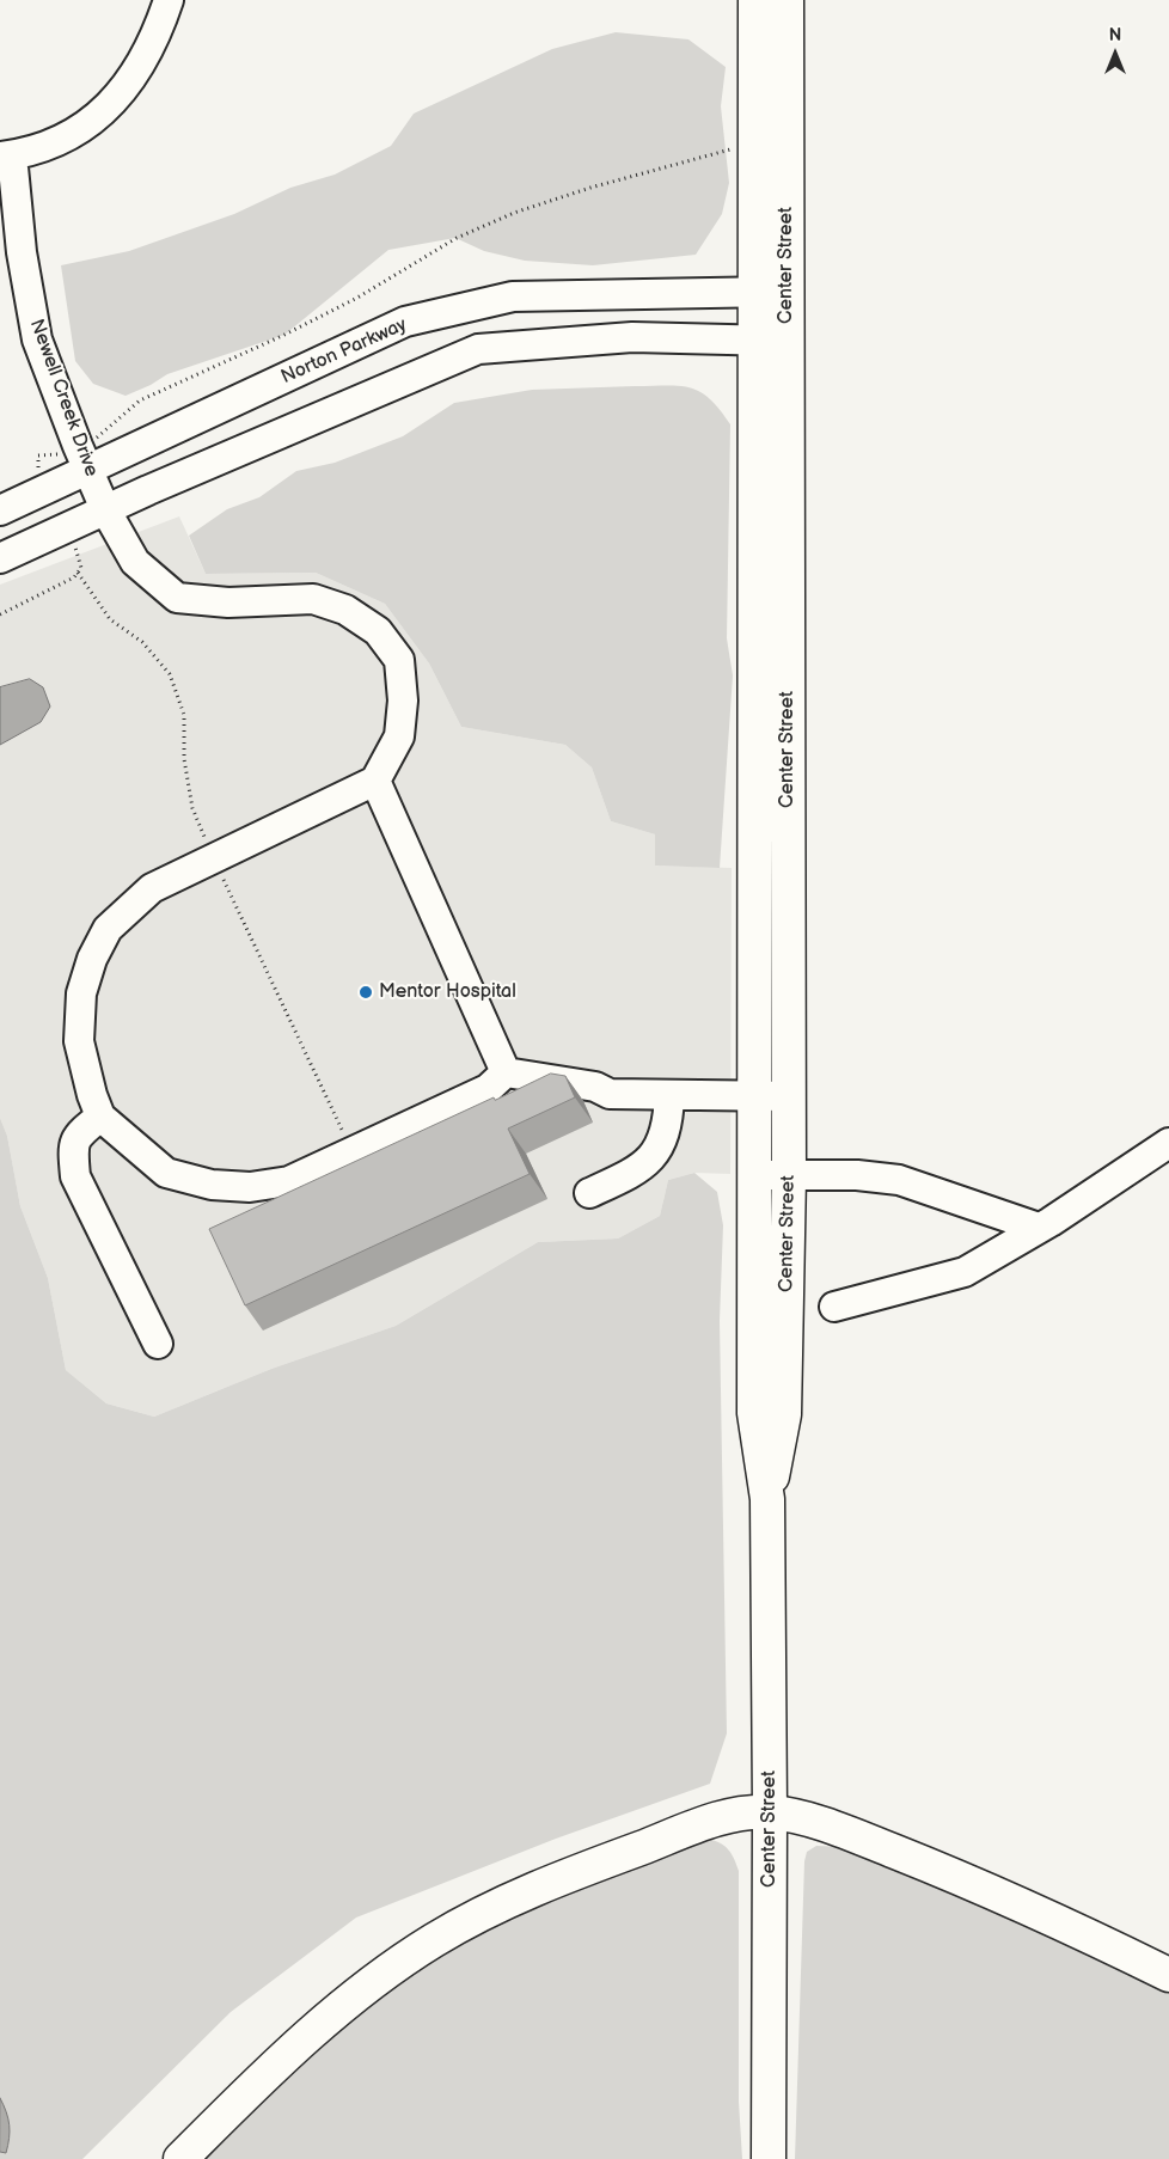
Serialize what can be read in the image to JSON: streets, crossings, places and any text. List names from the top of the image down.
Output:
{
  "streets": {
    "main road": ["Center Street"],
    "street": ["Norton Parkway", "Newell Creek Drive"]
  },
  "crossings": [
    ["Center Street", "Norton Parkway"],
    ["Norton Parkway", "Newell Creek Drive"]
  ],
  "places": ["Mentor Hospital"],
  "north": "top"
}
